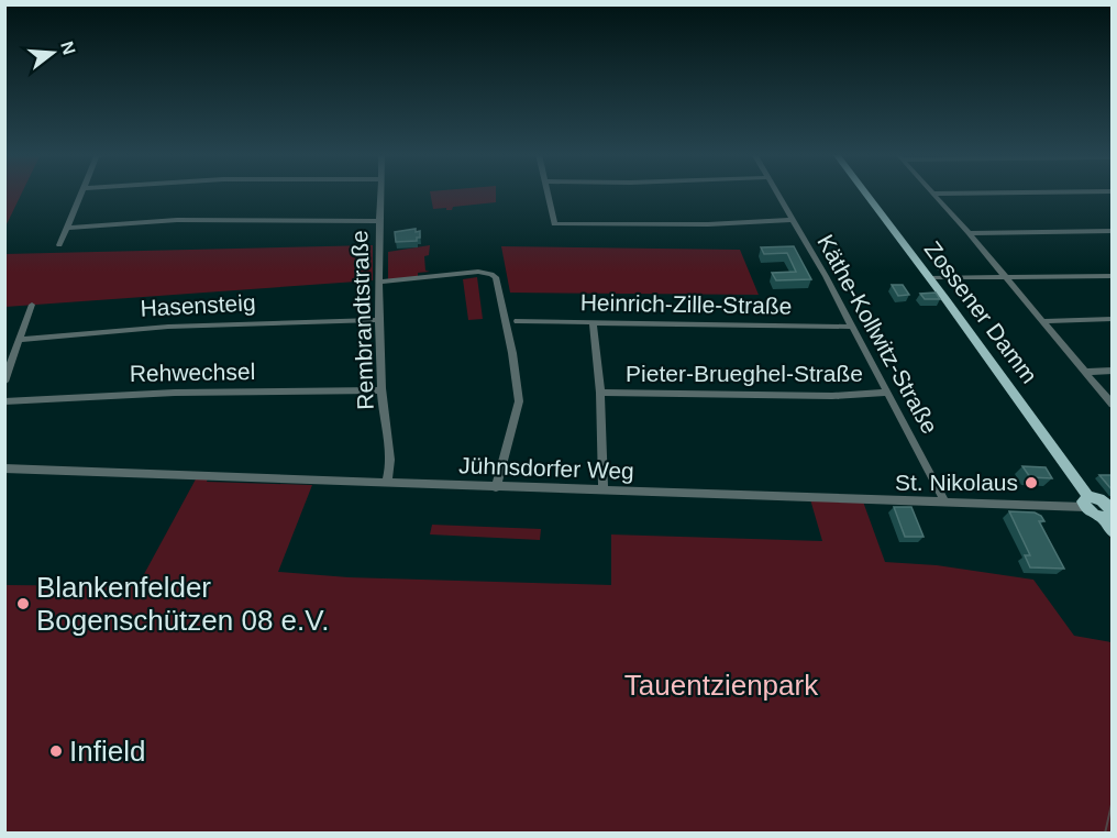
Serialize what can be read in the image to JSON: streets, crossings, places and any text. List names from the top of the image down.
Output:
{
  "streets": {
    "main road": ["Zossener Damm"],
    "street": [
      "Heinrich-Zille-Straße",
      "Hasensteig",
      "Rembrandtstraße",
      "Käthe-Kollwitz-Straße",
      "Rehwechsel",
      "Pieter-Brueghel-Straße",
      "Jühnsdorfer Weg"
    ]
  },
  "crossings": [
    ["Heinrich-Zille-Straße", "Käthe-Kollwitz-Straße"],
    ["Hasensteig", "Rembrandtstraße"],
    ["Zossener Damm", "Jühnsdorfer Weg"],
    ["Rembrandtstraße", "Rehwechsel"],
    ["Rembrandtstraße", "Jühnsdorfer Weg"],
    ["Käthe-Kollwitz-Straße", "Pieter-Brueghel-Straße"],
    ["Käthe-Kollwitz-Straße", "Jühnsdorfer Weg"]
  ],
  "parks": ["Tauentzienpark"],
  "places": ["St. Nikolaus", "Blankenfelder Bogenschützen 08 e.V.", "Infield"],
  "north": "right"
}
